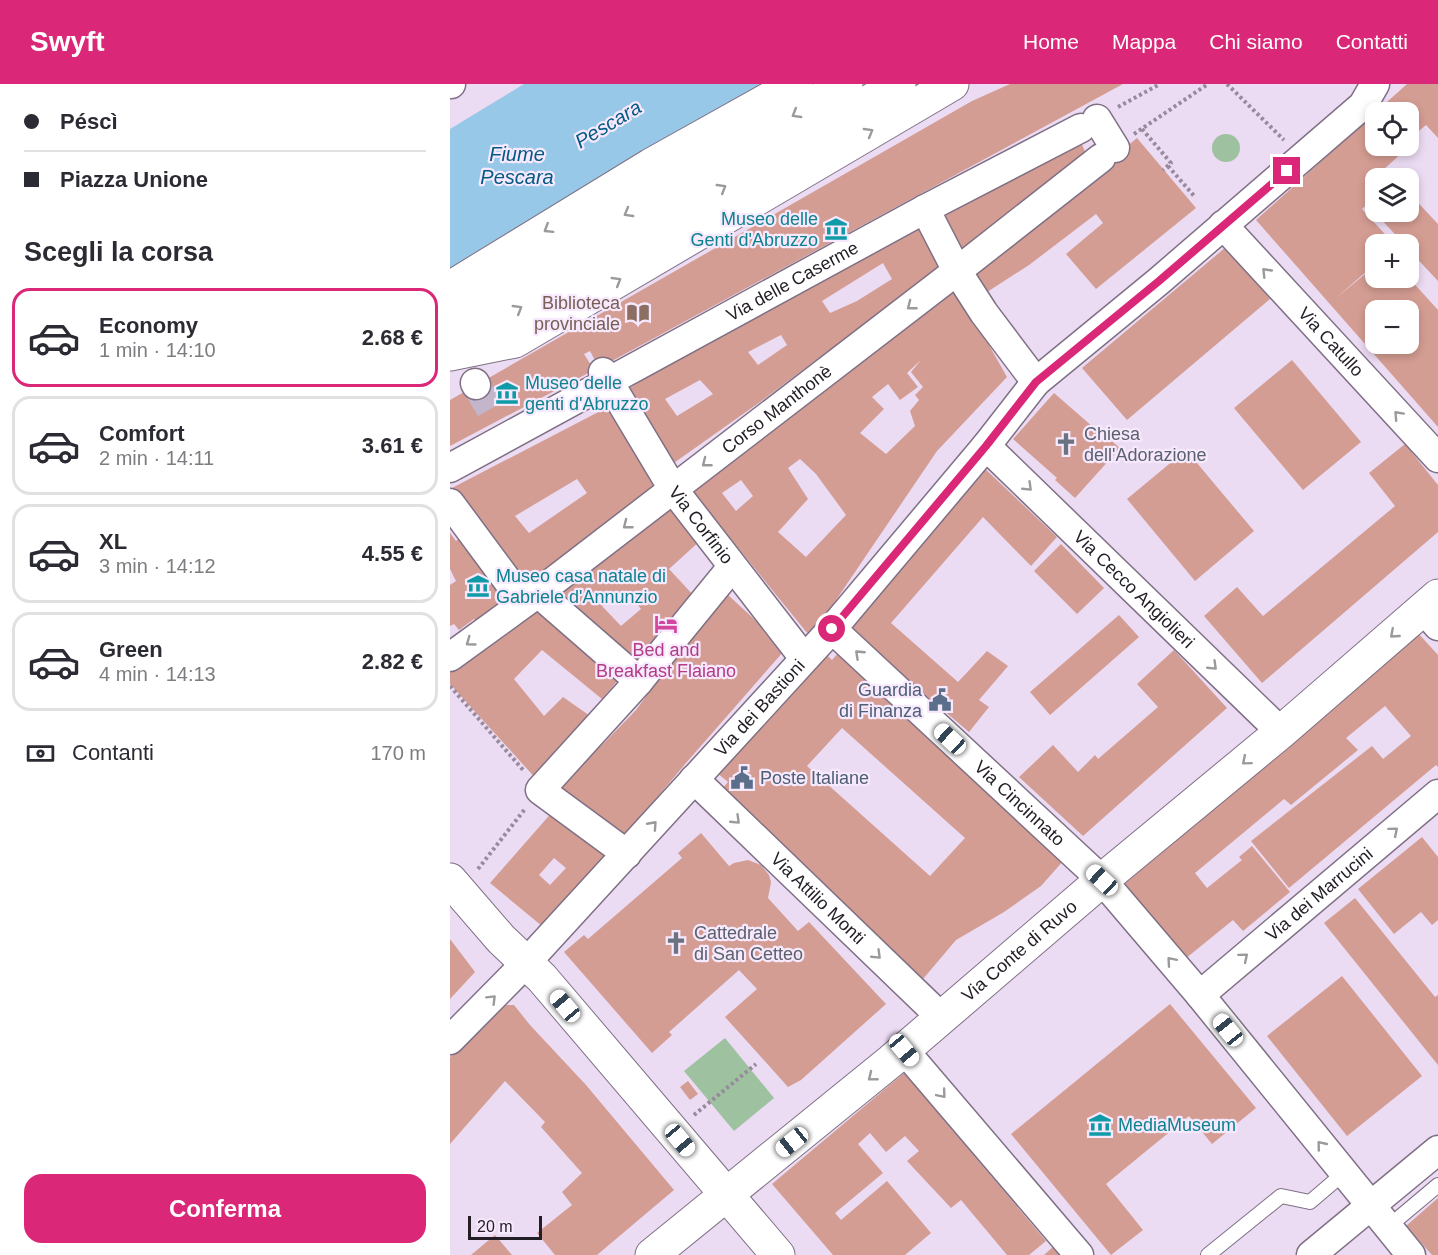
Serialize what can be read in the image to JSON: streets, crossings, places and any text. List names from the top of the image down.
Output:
{
  "streets": {
    "main road": ["Via Conte di Ruvo"],
    "street": [
      "Via delle Caserme",
      "Via Catullo",
      "Corso Manthonè",
      "Via Corfinio",
      "Via Cecco Angiolieri",
      "Via dei Bastioni",
      "Via Cincinnato",
      "Via dei Marrucini",
      "Via Attilio Monti"
    ]
  },
  "crossings": [
    ["Via delle Caserme", "Corso Manthonè"],
    ["Via delle Caserme", "Via Corfinio"],
    ["Via Catullo", "Via dei Bastioni"],
    ["Corso Manthonè", "Via Corfinio"],
    ["Via Corfinio", "Via dei Bastioni"],
    ["Via Cecco Angiolieri", "Via dei Bastioni"],
    ["Via Cecco Angiolieri", "Via Conte di Ruvo"],
    ["Via dei Bastioni", "Via Cincinnato"],
    ["Via dei Bastioni", "Via Attilio Monti"],
    ["Via Cincinnato", "Via dei Marrucini"],
    ["Via Cincinnato", "Via Conte di Ruvo"],
    ["Via Attilio Monti", "Via Conte di Ruvo"]
  ],
  "one_way": [
    "Via Catullo",
    "Via Cecco Angiolieri",
    "Via Cincinnato",
    "Via dei Marrucini",
    "Via Attilio Monti",
    "Via Conte di Ruvo"
  ],
  "water": ["Pescara", "Fiume Pescara"],
  "places": {
    "museum": [
      "Museo delle Genti d'Abruzzo",
      "Museo delle genti d'Abruzzo",
      "Museo casa natale di Gabriele d'Annunzio",
      "MediaMuseum"
    ],
    "library": ["Biblioteca provinciale"],
    "church": ["Chiesa dell'Adorazione", "Cattedrale di San Cetteo"],
    "hotel": ["Bed and Breakfast Flaiano"],
    "public building": ["Guardia di Finanza", "Poste Italiane"]
  },
  "scale_bar": "20 m",
  "page": {
    "header": "Swyft",
    "nav": [
      "Home",
      "Mappa",
      "Chi siamo",
      "Contatti"
    ],
    "banner": ["Péscì", "Piazza Unione"],
    "map_buttons": ["+", "−"],
    "heading": "Scegli la corsa",
    "list": [
      {
        "name": "Economy",
        "note": "1 min · 14:10",
        "value": "2.68 €"
      },
      {
        "name": "Comfort",
        "note": "2 min · 14:11",
        "value": "3.61 €"
      },
      {
        "name": "XL",
        "note": "3 min · 14:12",
        "value": "4.55 €"
      },
      {
        "name": "Green",
        "note": "4 min · 14:13",
        "value": "2.82 €"
      }
    ],
    "pay": ["Contanti", "170 m"],
    "buttons": "Conferma",
    "scale": "20 m"
  }
}
